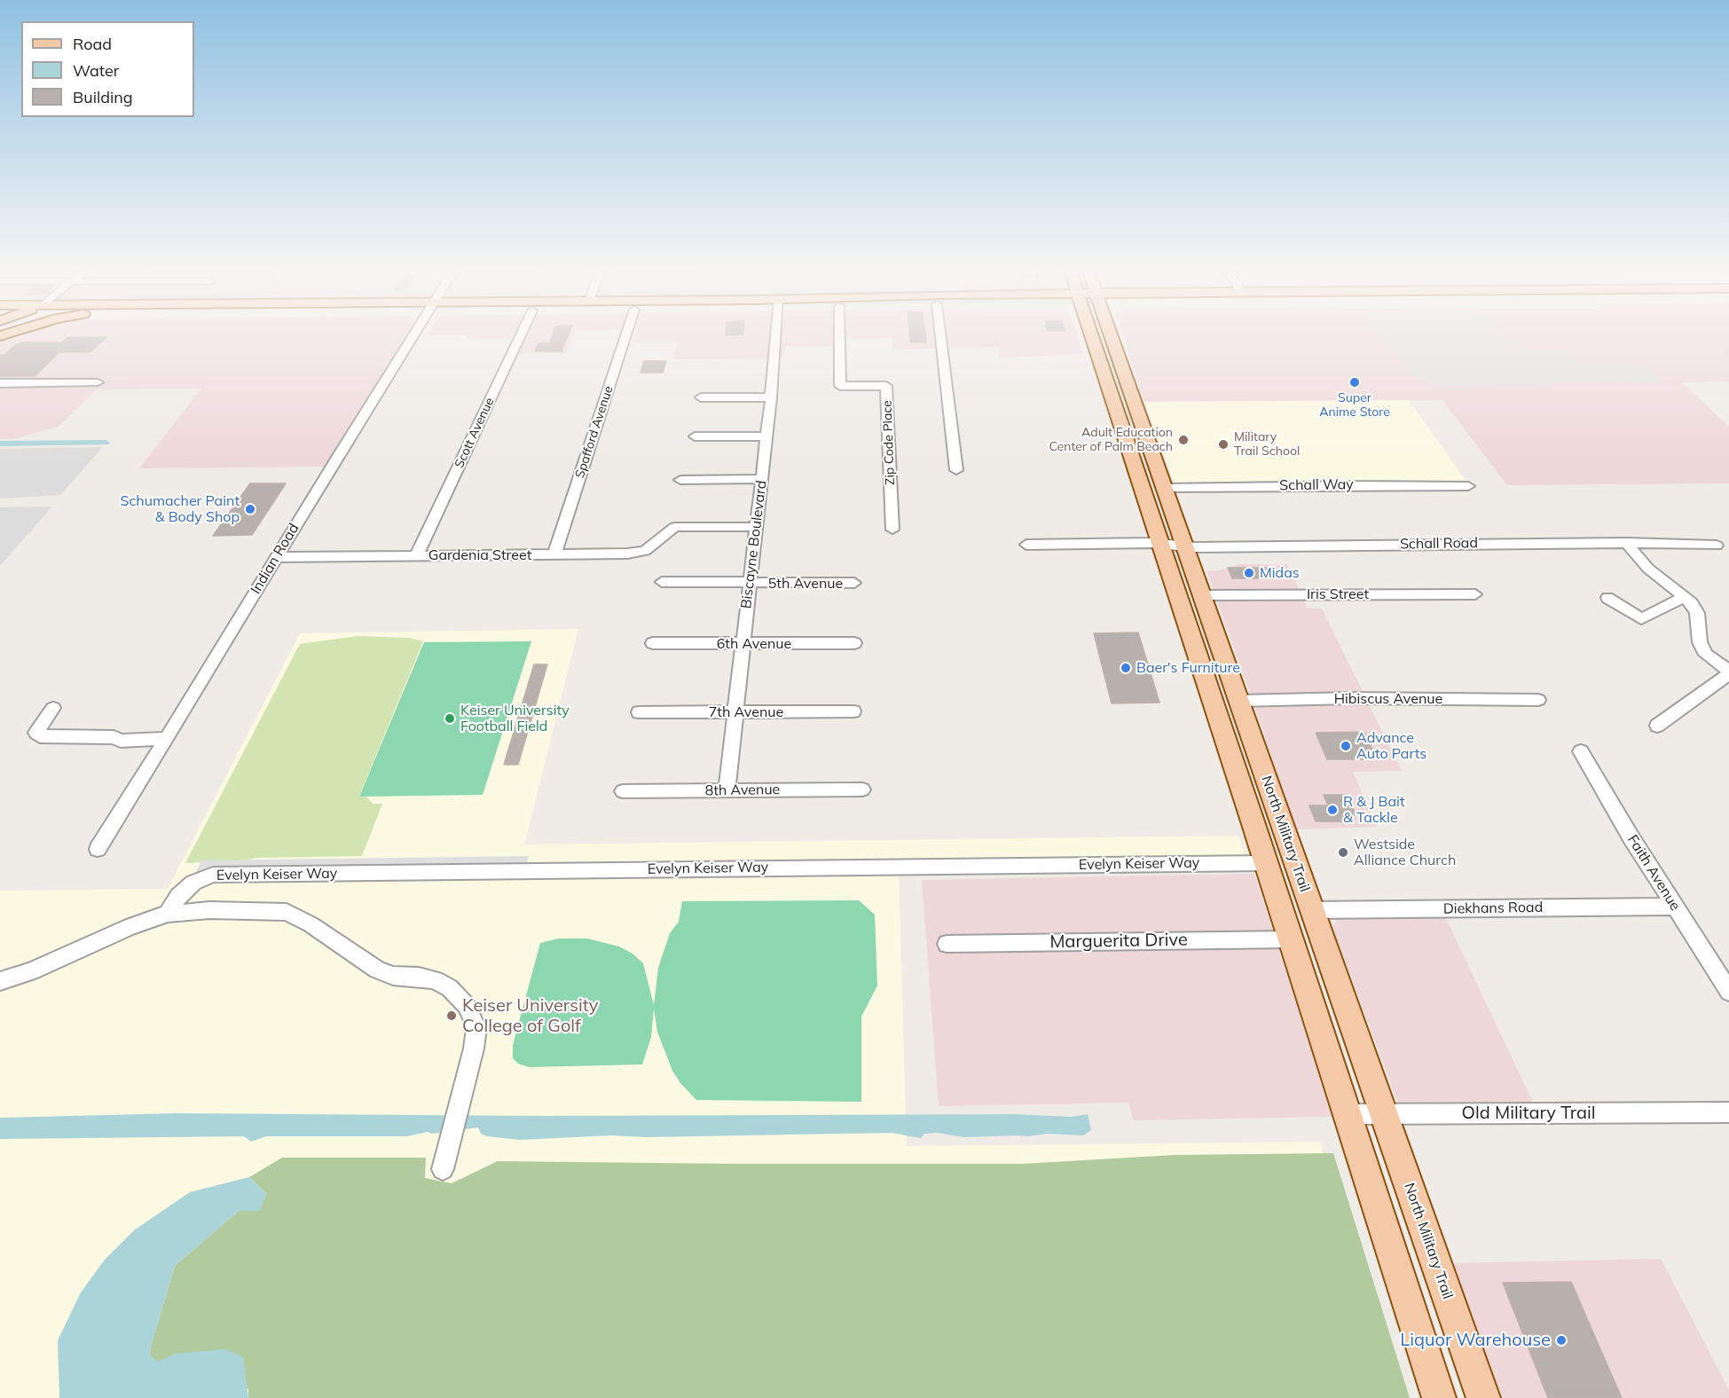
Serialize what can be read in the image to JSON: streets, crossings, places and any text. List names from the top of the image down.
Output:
{
  "streets": {
    "main road": ["North Military Trail"],
    "street": [
      "Spafford Avenue",
      "Scott Avenue",
      "Zip Code Place",
      "Schall Way",
      "Schall Road",
      "Biscayne Boulevard",
      "Gardenia Street",
      "Indian Road",
      "5th Avenue",
      "Iris Street",
      "6th Avenue",
      "Hibiscus Avenue",
      "7th Avenue",
      "8th Avenue",
      "Evelyn Keiser Way",
      "Faith Avenue",
      "Diekhans Road",
      "Marguerita Drive",
      "Old Military Trail"
    ]
  },
  "crossings": [
    ["Spafford Avenue", "Gardenia Street"],
    ["Scott Avenue", "Gardenia Street"],
    ["Schall Way", "North Military Trail"],
    ["Schall Road", "North Military Trail"],
    ["Biscayne Boulevard", "Gardenia Street"],
    ["Biscayne Boulevard", "5th Avenue"],
    ["Biscayne Boulevard", "6th Avenue"],
    ["Biscayne Boulevard", "7th Avenue"],
    ["Biscayne Boulevard", "8th Avenue"],
    ["Gardenia Street", "Indian Road"],
    ["Iris Street", "North Military Trail"],
    ["Hibiscus Avenue", "North Military Trail"],
    ["North Military Trail", "Evelyn Keiser Way"],
    ["North Military Trail", "Diekhans Road"],
    ["North Military Trail", "Marguerita Drive"],
    ["North Military Trail", "Old Military Trail"],
    ["Faith Avenue", "Diekhans Road"]
  ],
  "places": [
    "Super Anime Store",
    "Adult Education Center of Palm Beach",
    "Military Trail School",
    "Schumacher Paint & Body Shop",
    "Midas",
    "Baer's Furniture",
    "Keiser University Football Field",
    "Advance Auto Parts",
    "R & J Bait & Tackle",
    "Westside Alliance Church",
    "Keiser University College of Golf",
    "Liquor Warehouse"
  ],
  "legend": ["Road", "Water", "Building"]
}
